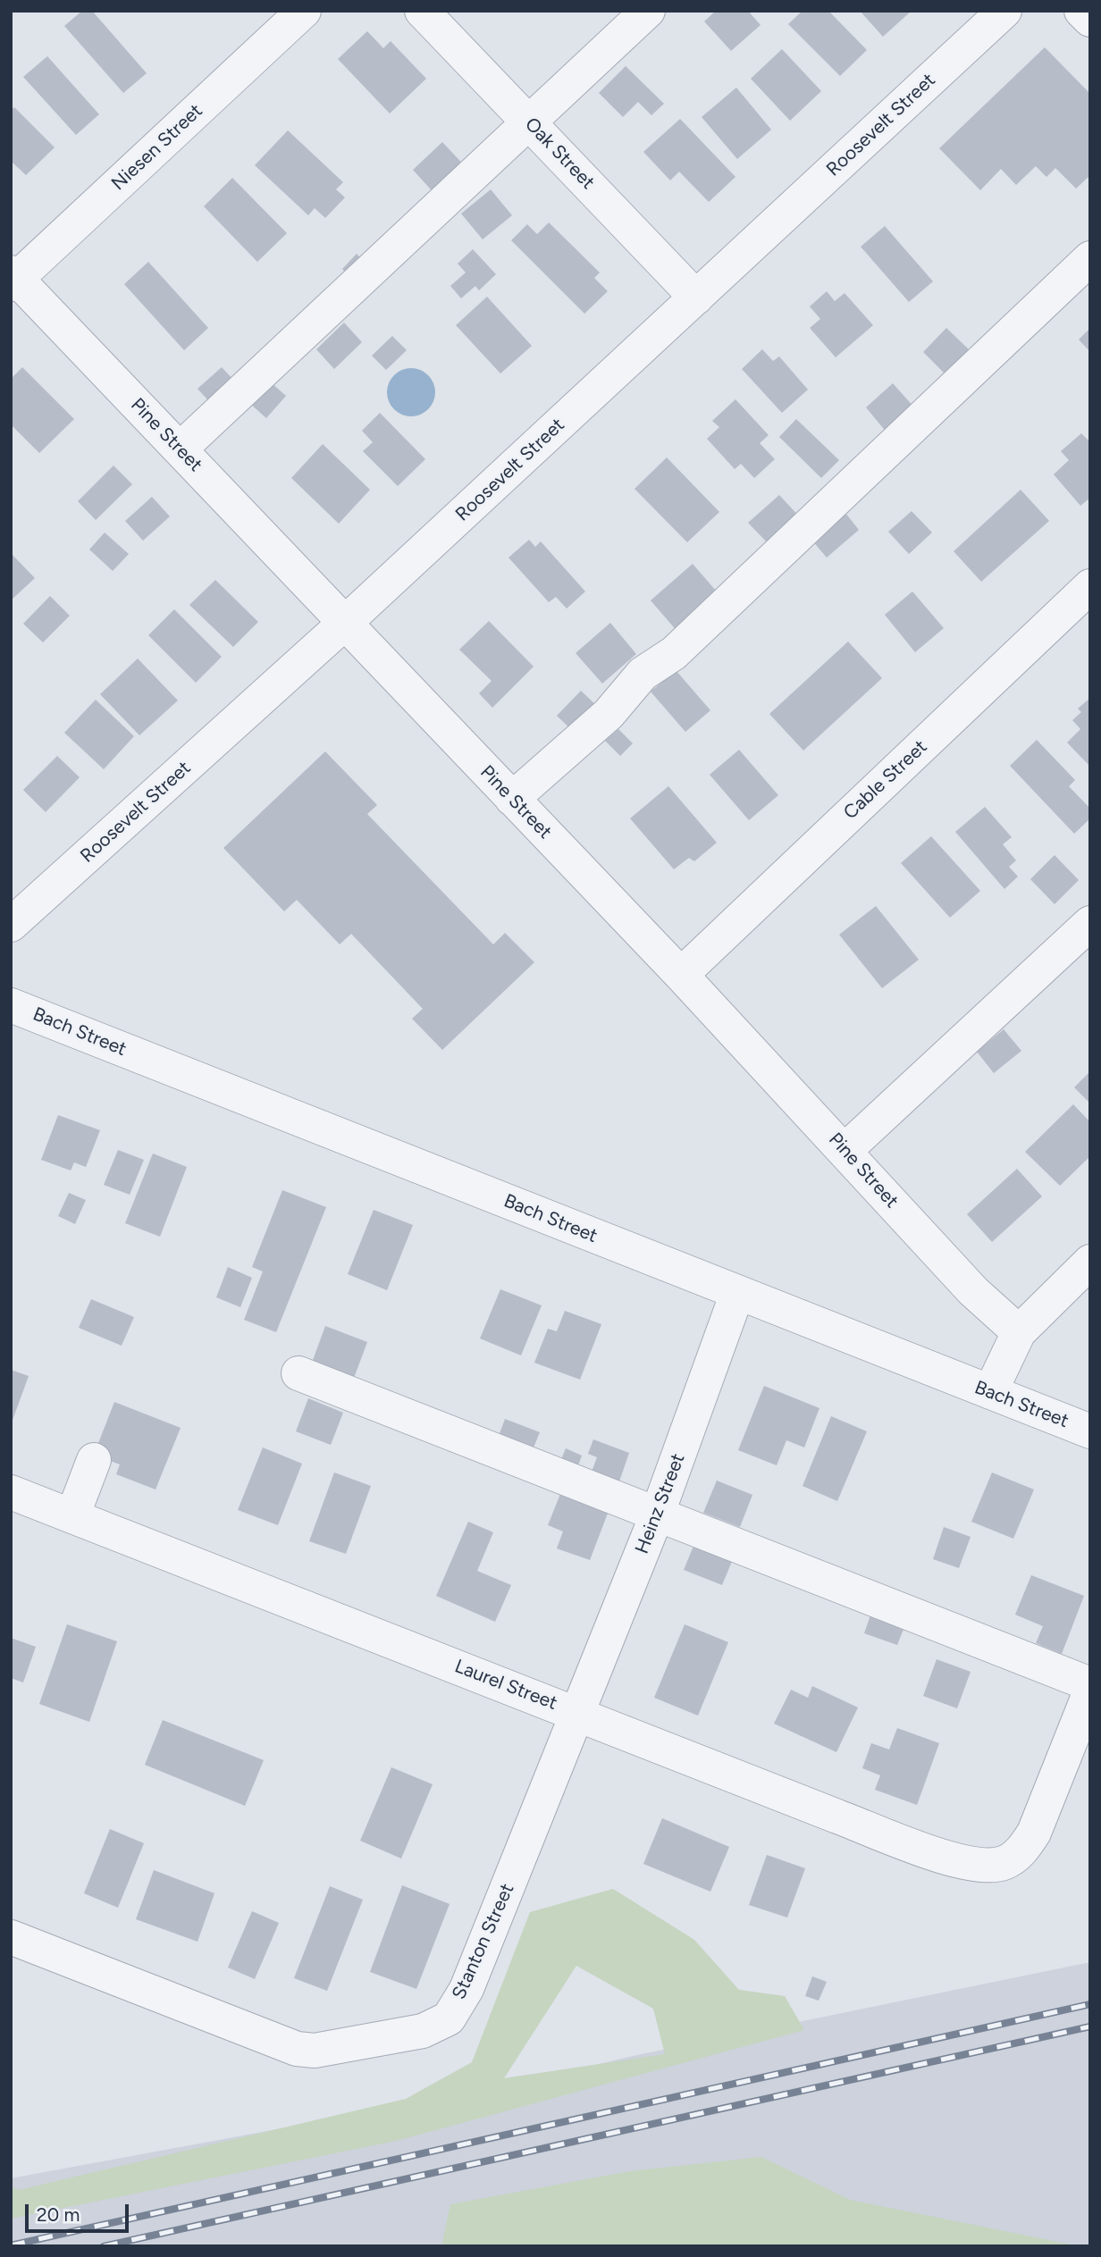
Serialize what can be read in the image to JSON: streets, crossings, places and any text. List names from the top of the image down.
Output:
{
  "streets": {
    "street": [
      "Roosevelt Street",
      "Niesen Street",
      "Oak Street",
      "Pine Street",
      "Cable Street",
      "Bach Street",
      "Heinz Street",
      "Laurel Street",
      "Stanton Street"
    ]
  },
  "crossings": [
    ["Roosevelt Street", "Oak Street"],
    ["Roosevelt Street", "Pine Street"],
    ["Niesen Street", "Pine Street"],
    ["Pine Street", "Cable Street"],
    ["Bach Street", "Heinz Street"],
    ["Heinz Street", "Laurel Street"],
    ["Heinz Street", "Stanton Street"],
    ["Laurel Street", "Stanton Street"]
  ],
  "scale_bar": "20 m"
}
